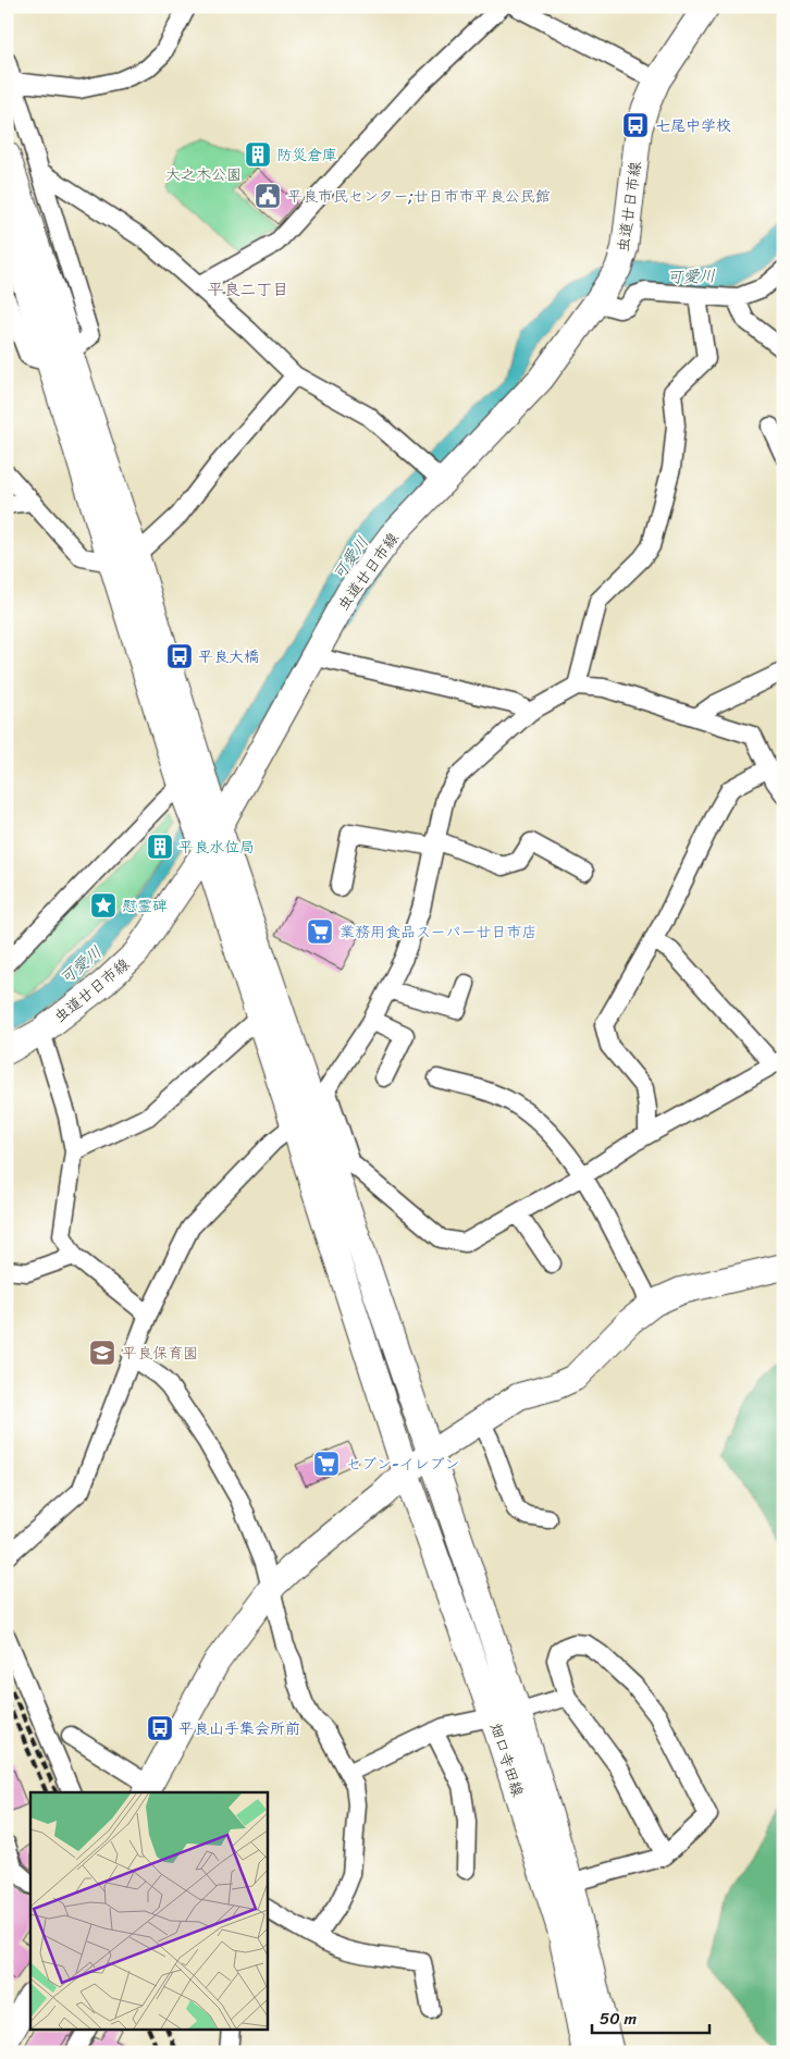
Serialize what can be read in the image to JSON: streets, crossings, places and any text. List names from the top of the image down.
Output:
{
  "streets": {
    "street": ["虫道廿日市線", "畑口寺田線"]
  },
  "crossings": [
    ["虫道廿日市線", "畑口寺田線"]
  ],
  "districts": ["平良二丁目"],
  "water": ["可愛川"],
  "parks": ["大之木公園"],
  "places": {
    "bus stop": ["七尾中学校", "平良大橋", "平良山手集会所前"],
    "building": ["防災倉庫", "平良水位局"],
    "public building": ["平良市民センター;廿日市市平良公民館"],
    "place": ["慰霊碑"],
    "supermarket": ["業務用食品スーパー廿日市店", "セブン-イレブン"],
    "school or university": ["平良保育園"]
  },
  "scale_bar": "50 m"
}
